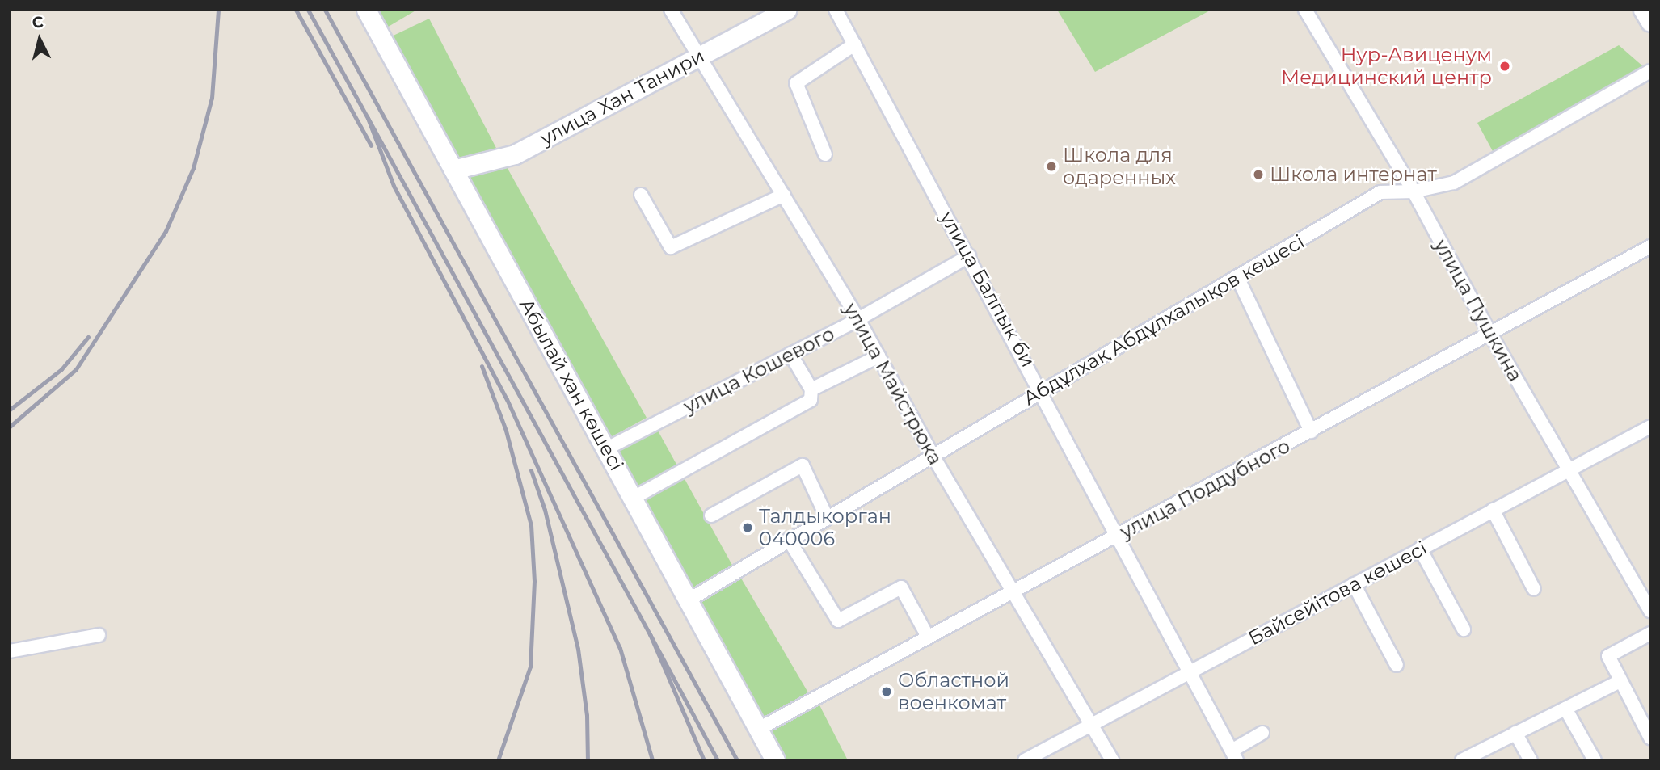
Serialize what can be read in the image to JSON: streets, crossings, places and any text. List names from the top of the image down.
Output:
{
  "streets": {
    "main road": ["улица Хан Танири", "Абылай хан көшесі"],
    "street": [
      "улица Балпык би",
      "улица Пушкина",
      "Абдұлхақ Абдұлхалықов көшесі",
      "улица Кошевого",
      "улица Майстрюка",
      "улица Поддубного",
      "Байсейітова көшесі"
    ]
  },
  "crossings": [
    ["улица Хан Танири", "улица Майстрюка"],
    ["улица Хан Танири", "Абылай хан көшесі"],
    ["улица Балпык би", "Абдұлхақ Абдұлхалықов көшесі"],
    ["улица Балпык би", "улица Кошевого"],
    ["улица Балпык би", "улица Поддубного"],
    ["улица Балпык би", "Байсейітова көшесі"],
    ["улица Пушкина", "Абдұлхақ Абдұлхалықов көшесі"],
    ["улица Пушкина", "улица Поддубного"],
    ["улица Пушкина", "Байсейітова көшесі"],
    ["Абдұлхақ Абдұлхалықов көшесі", "улица Майстрюка"],
    ["Абдұлхақ Абдұлхалықов көшесі", "Абылай хан көшесі"],
    ["улица Кошевого", "улица Майстрюка"],
    ["улица Кошевого", "Абылай хан көшесі"],
    ["улица Майстрюка", "улица Поддубного"],
    ["улица Майстрюка", "Байсейітова көшесі"],
    ["Абылай хан көшесі", "улица Поддубного"]
  ],
  "places": [
    "Нур-Авиценум Медицинский центр",
    "Школа для одаренных",
    "Школа интернат",
    "Талдыкорган 040006",
    "Областной военкомат"
  ],
  "north": "top"
}
